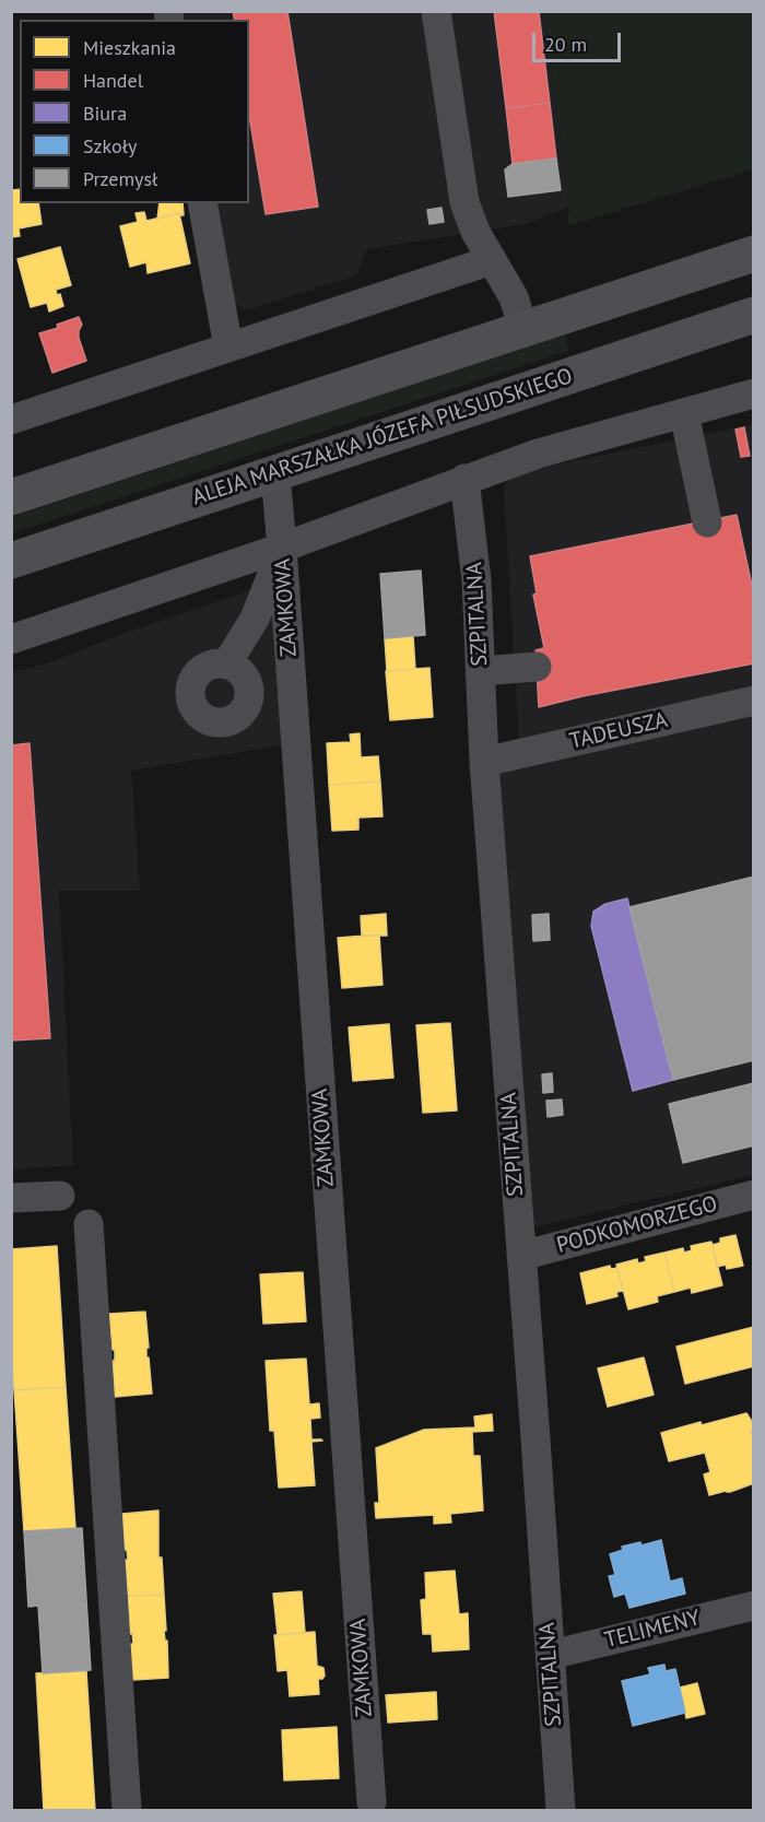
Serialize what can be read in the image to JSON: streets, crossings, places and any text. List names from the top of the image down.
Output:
{
  "streets": {
    "main road": ["ALEJA MARSZAŁKA JÓZEFA PIŁSUDSKIEGO"],
    "street": [
      "ZAMKOWA",
      "SZPITALNA",
      "TADEUSZA",
      "PODKOMORZEGO",
      "TELIMENY"
    ]
  },
  "crossings": [
    ["ALEJA MARSZAŁKA JÓZEFA PIŁSUDSKIEGO", "ZAMKOWA"],
    ["SZPITALNA", "TADEUSZA"],
    ["SZPITALNA", "PODKOMORZEGO"],
    ["SZPITALNA", "TELIMENY"]
  ],
  "legend": [
    "Mieszkania",
    "Handel",
    "Biura",
    "Szkoły",
    "Przemysł"
  ],
  "scale_bar": "20 m"
}
